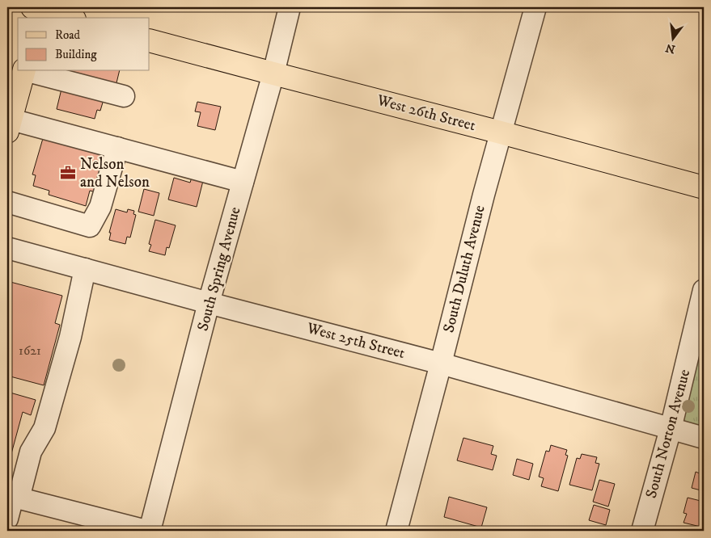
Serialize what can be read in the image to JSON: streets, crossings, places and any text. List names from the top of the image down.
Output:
{
  "streets": {
    "main road": ["West 26th Street"],
    "street": [
      "South Spring Avenue",
      "South Duluth Avenue",
      "West 25th Street",
      "South Norton Avenue"
    ]
  },
  "crossings": [
    ["West 26th Street", "South Spring Avenue"],
    ["West 26th Street", "South Duluth Avenue"],
    ["South Spring Avenue", "West 25th Street"],
    ["South Duluth Avenue", "West 25th Street"],
    ["West 25th Street", "South Norton Avenue"]
  ],
  "places": {
    "office": ["Nelson and Nelson"]
  },
  "house_numbers": ["1621"],
  "legend": ["Road", "Building"],
  "north": "bottom"
}
